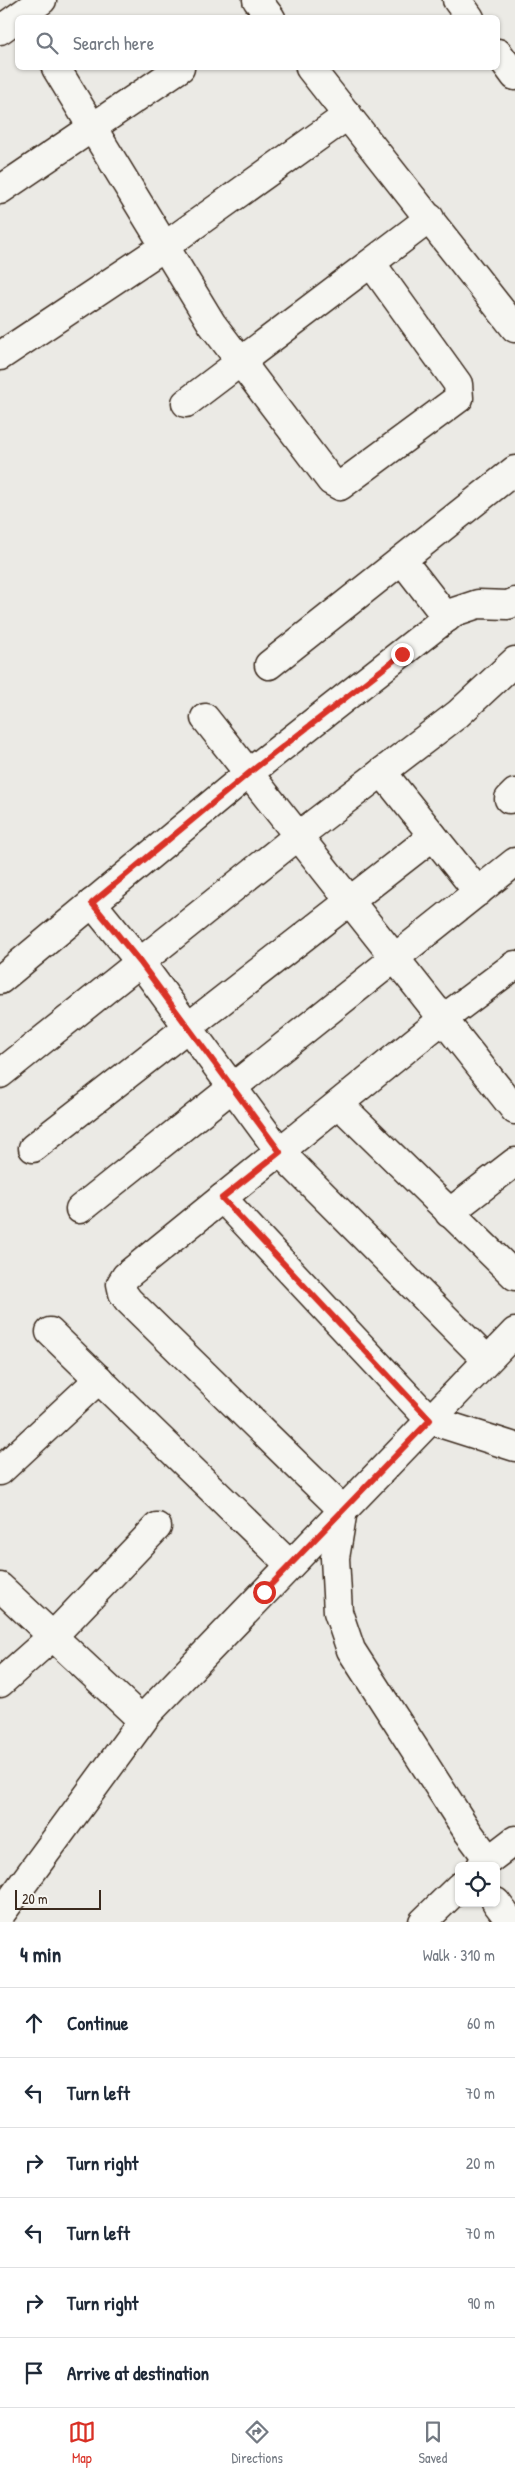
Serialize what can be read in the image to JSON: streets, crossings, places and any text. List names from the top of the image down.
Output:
{
  "scale_bar": "20 m",
  "page": {
    "search": "Search here",
    "scale": "20 m",
    "heading": ["4 min", "Walk · 310 m"],
    "list": [
      ["Continue", "60 m"],
      ["Turn left", "70 m"],
      ["Turn right", "20 m"],
      ["Turn left", "70 m"],
      ["Turn right", "90 m"],
      "Arrive at destination"
    ],
    "nav": ["Map", "Directions", "Saved"]
  }
}
